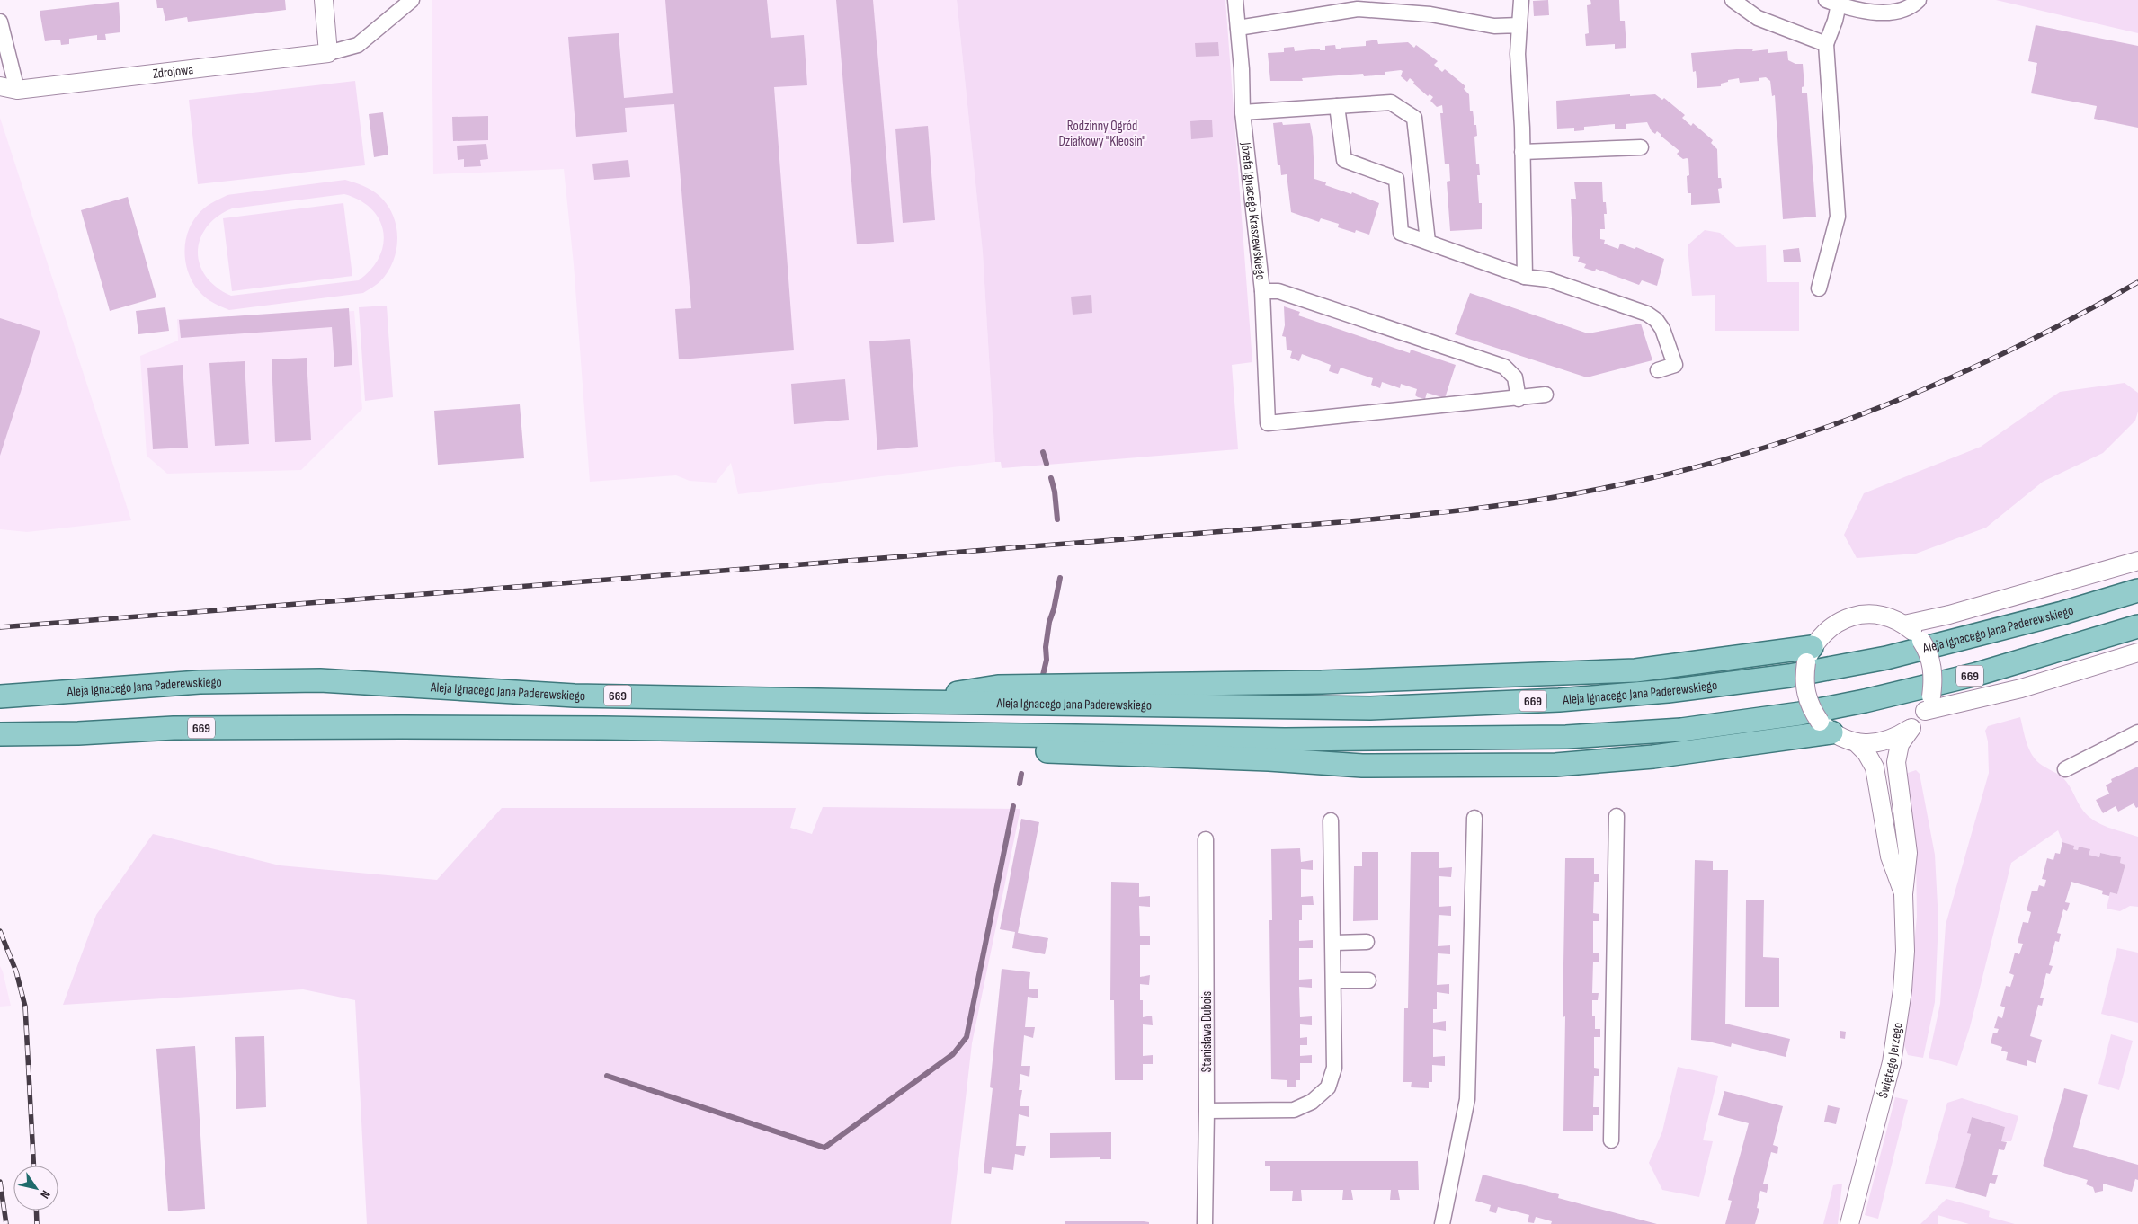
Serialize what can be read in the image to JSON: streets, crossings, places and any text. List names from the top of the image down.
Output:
{
  "streets": {
    "main road": ["Aleja Ignacego Jana Paderewskiego", "669"],
    "street": [
      "Zdrojowa",
      "Józefa Ignacego Kraszewskiego",
      "Stanisława Dubois",
      "Świętego Jerzego"
    ]
  },
  "parks": ["Rodzinny Ogród Działkowy \"Kleosin\""],
  "north": "bottom right"
}
